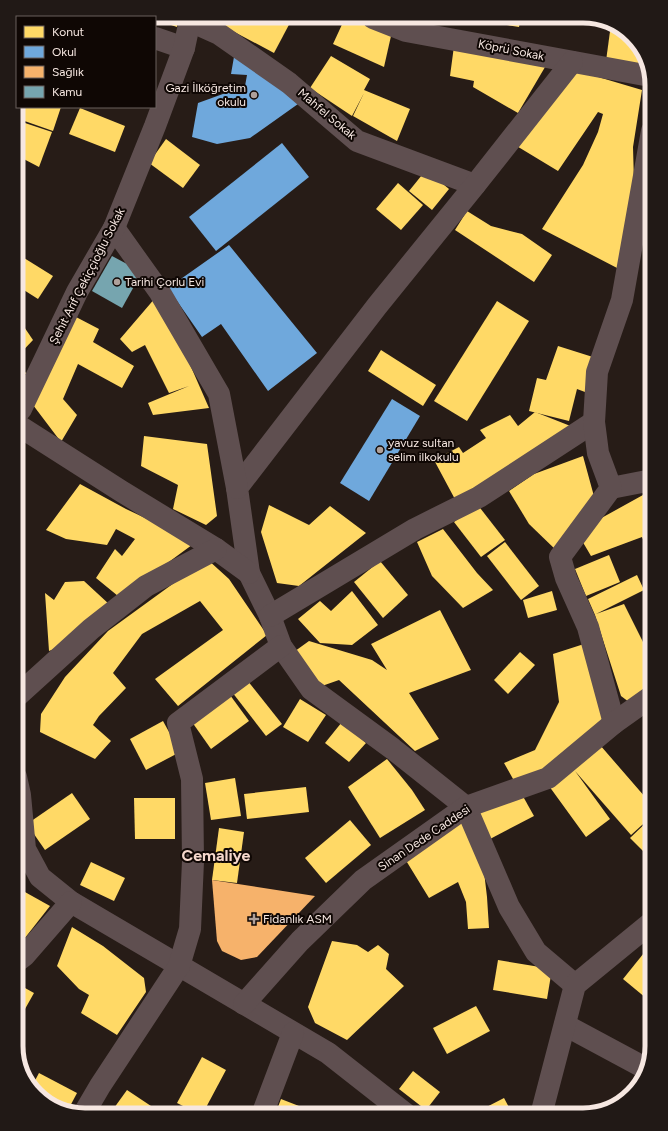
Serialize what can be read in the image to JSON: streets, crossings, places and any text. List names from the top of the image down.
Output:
{
  "streets": {
    "street": [
      "Köprü Sokak",
      "Mahfel Sokak",
      "Şehit Arif Çekiççioğlu Sokak",
      "Sinan Dede Caddesi"
    ]
  },
  "districts": ["Cemaliye"],
  "places": {
    "other": ["Gazi İlköğretim okulu", "Tarihi Çorlu Evi", "yavuz sultan selim ilkokulu"],
    "health": ["Fidanlık ASM"]
  },
  "legend": [
    "Konut",
    "Okul",
    "Sağlık",
    "Kamu"
  ]
}
